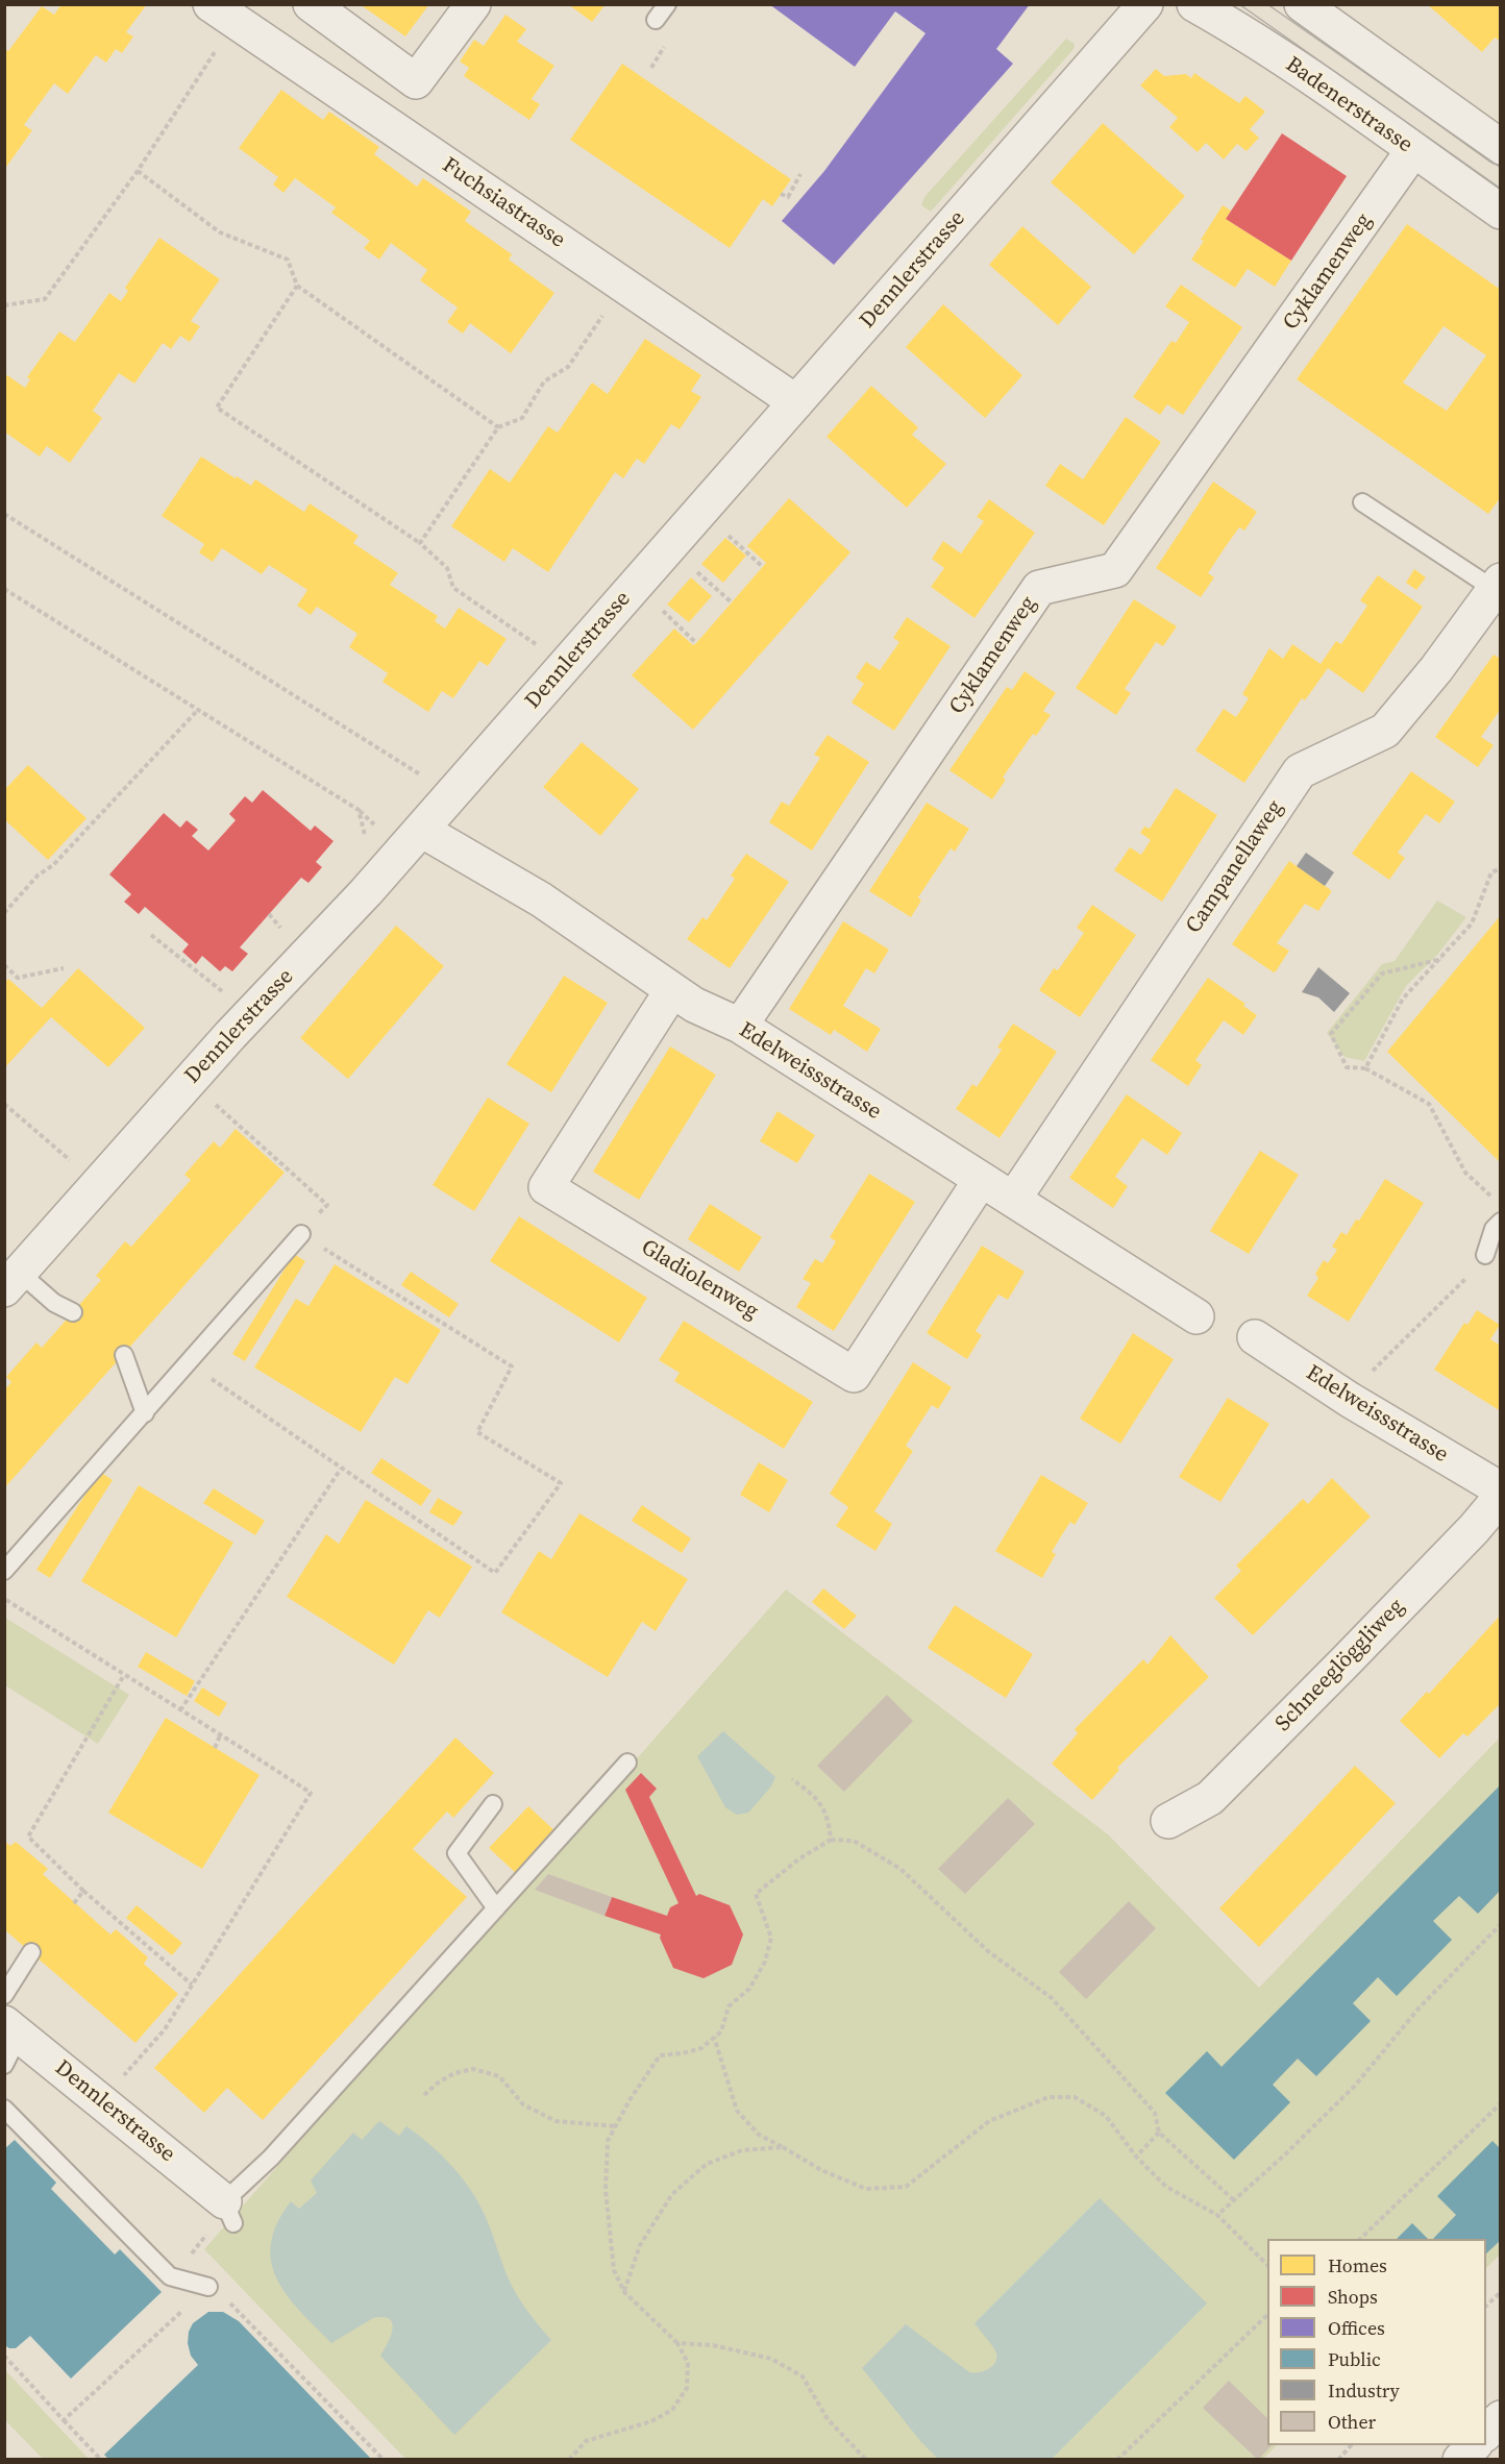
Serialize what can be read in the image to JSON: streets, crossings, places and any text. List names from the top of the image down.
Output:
{
  "streets": {
    "street": [
      "Badenerstrasse",
      "Fuchsiastrasse",
      "Dennlerstrasse",
      "Cyklamenweg",
      "Campanellaweg",
      "Edelweissstrasse",
      "Gladiolenweg",
      "Schneeglöggliweg"
    ]
  },
  "crossings": [
    ["Badenerstrasse", "Cyklamenweg"],
    ["Fuchsiastrasse", "Dennlerstrasse"],
    ["Dennlerstrasse", "Edelweissstrasse"],
    ["Cyklamenweg", "Edelweissstrasse"],
    ["Campanellaweg", "Edelweissstrasse"],
    ["Edelweissstrasse", "Gladiolenweg"]
  ],
  "legend": [
    "Homes",
    "Shops",
    "Offices",
    "Public",
    "Industry",
    "Other"
  ]
}
